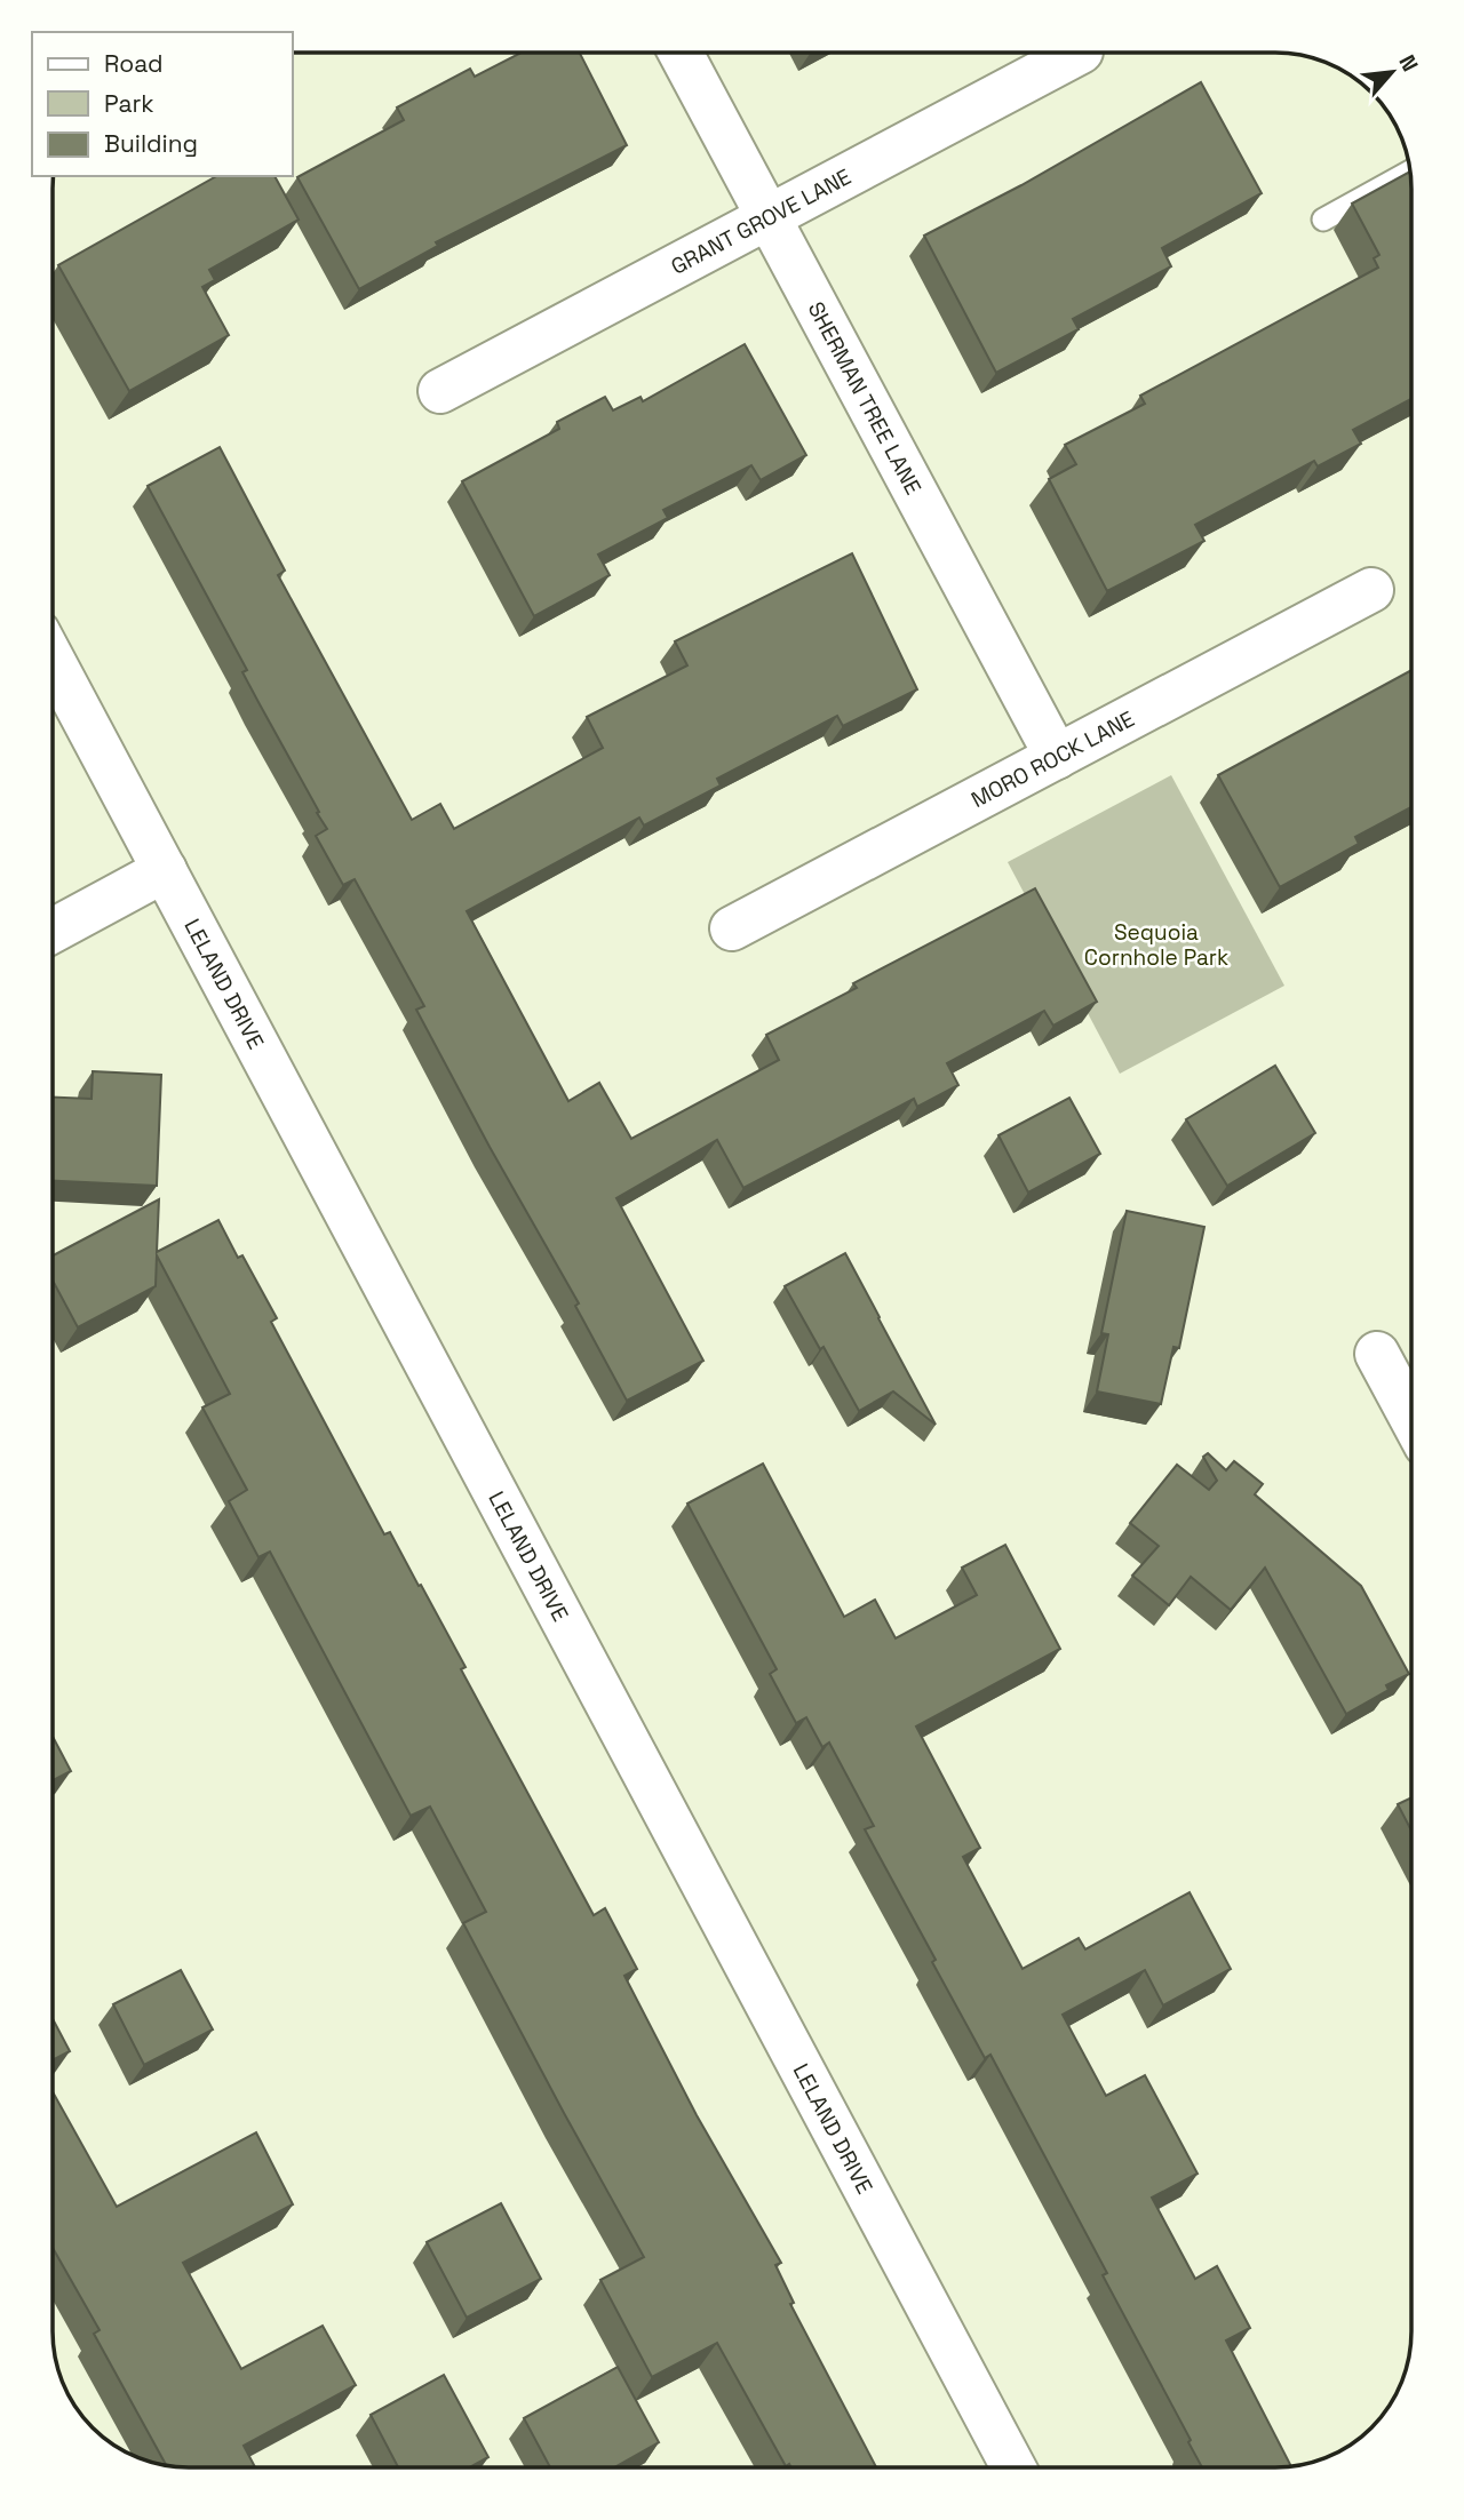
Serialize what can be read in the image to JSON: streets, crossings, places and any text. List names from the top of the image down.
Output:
{
  "streets": {
    "street": [
      "GRANT GROVE LANE",
      "SHERMAN TREE LANE",
      "MORO ROCK LANE",
      "LELAND DRIVE"
    ]
  },
  "crossings": [
    ["GRANT GROVE LANE", "SHERMAN TREE LANE"],
    ["SHERMAN TREE LANE", "MORO ROCK LANE"]
  ],
  "parks": ["Sequoia Cornhole Park"],
  "legend": ["Road", "Park", "Building"],
  "north": "top right"
}
